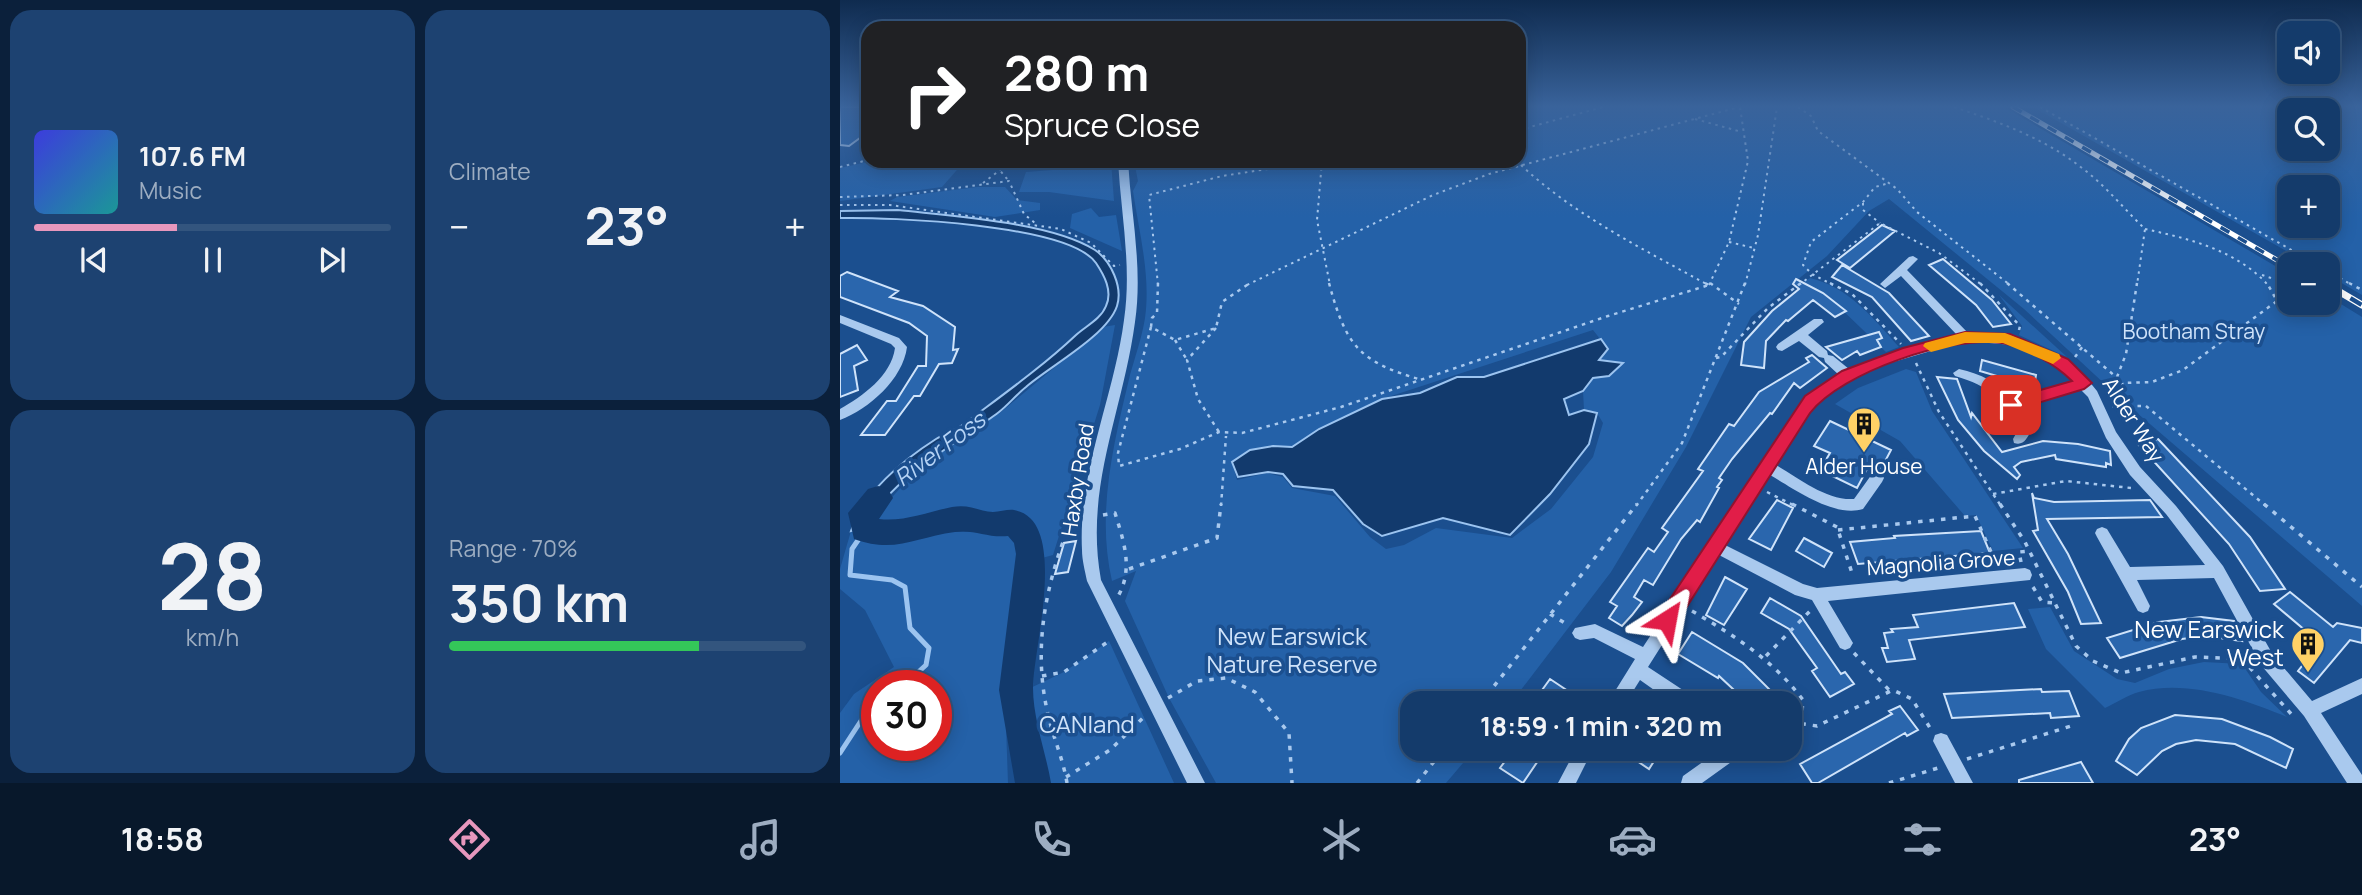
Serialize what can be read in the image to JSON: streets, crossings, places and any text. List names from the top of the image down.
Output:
{
  "streets": {
    "street": ["Alder Way", "Haxby Road", "Magnolia Grove"]
  },
  "crossings": [
    ["Alder Way", "Magnolia Grove"]
  ],
  "water": ["River Foss"],
  "parks": ["Bootham Stray", "New Earswick Nature Reserve", "CANland"],
  "places": {
    "building": ["Alder House", "New Earswick West"]
  },
  "page": {
    "tile": [
      "Climate",
      ["28", "km/h"],
      ["Range · 70%", "350 km"]
    ],
    "map_buttons": ["+", "−"],
    "turn": ["280 m", "Spruce Close"],
    "song": ["107.6 FM", "Music"],
    "heat": ["−", "23°", "+"],
    "limit": "30",
    "trip": "18:59 · 1 min · 320 m",
    "tabs": ["18:58", "23°"]
  }
}
